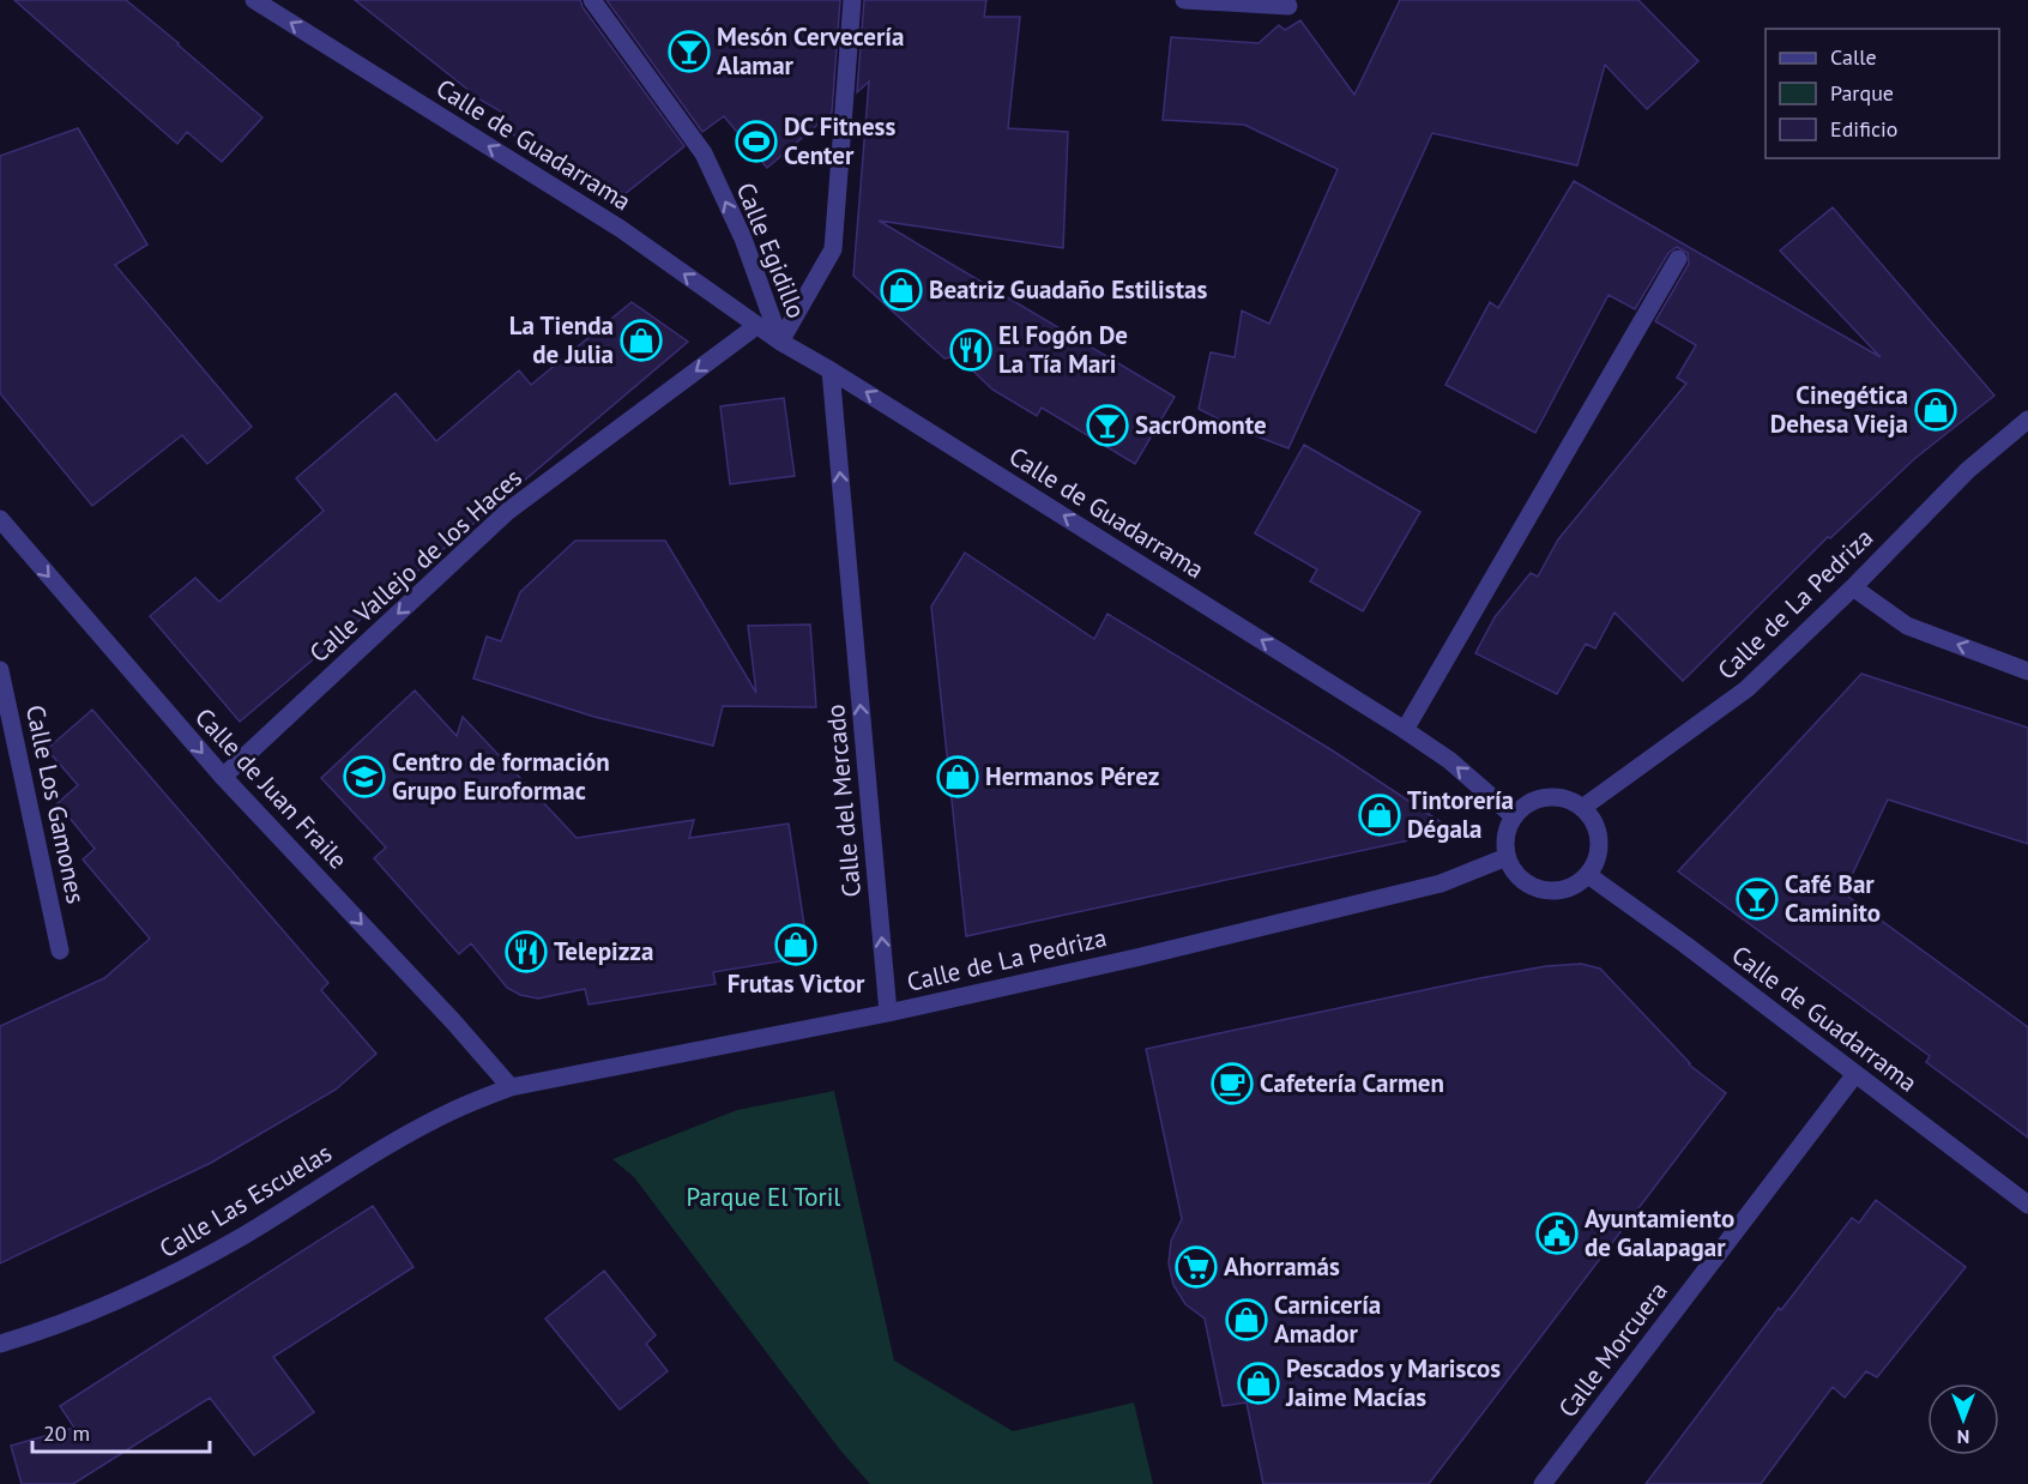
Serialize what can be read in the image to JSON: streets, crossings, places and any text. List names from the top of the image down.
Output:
{
  "streets": {
    "street": [
      "Calle de Guadarrama",
      "Calle Egidillo",
      "Calle Vallejo de los Haces",
      "Calle de La Pedriza",
      "Calle de Juan Fraile",
      "Calle del Mercado",
      "Calle Los Gamones",
      "Calle Las Escuelas",
      "Calle Morcuera"
    ]
  },
  "crossings": [
    ["Calle de Guadarrama", "Calle Egidillo"],
    ["Calle de Guadarrama", "Calle Vallejo de los Haces"],
    ["Calle de Guadarrama", "Calle de La Pedriza"],
    ["Calle de Guadarrama", "Calle del Mercado"],
    ["Calle de Guadarrama", "Calle Morcuera"],
    ["Calle Vallejo de los Haces", "Calle de Juan Fraile"],
    ["Calle de La Pedriza", "Calle de Juan Fraile"],
    ["Calle de La Pedriza", "Calle del Mercado"],
    ["Calle de La Pedriza", "Calle Las Escuelas"],
    ["Calle de Juan Fraile", "Calle Las Escuelas"]
  ],
  "one_way": [
    "Calle de Guadarrama",
    "Calle Egidillo",
    "Calle Vallejo de los Haces",
    "Calle de Juan Fraile",
    "Calle del Mercado"
  ],
  "parks": ["Parque El Toril"],
  "places": {
    "bar": ["Mesón Cervecería Alamar", "SacrOmonte", "Café Bar Caminito"],
    "sports": ["DC Fitness Center"],
    "shop": [
      "Beatriz Guadaño Estilistas",
      "La Tienda de Julia",
      "Cinegética Dehesa Vieja",
      "Hermanos Pérez",
      "Tintorería Dégala",
      "Frutas Vìctor",
      "Carnicería Amador",
      "Pescados y Mariscos Jaime Macías"
    ],
    "restaurant": ["El Fogón De La Tía Mari", "Telepizza"],
    "school or university": ["Centro de formación Grupo Euroformac"],
    "cafe": ["Cafetería Carmen"],
    "public building": ["Ayuntamiento de Galapagar"],
    "supermarket": ["Ahorramás"]
  },
  "legend": ["Calle", "Parque", "Edificio"],
  "scale_bar": "20 m",
  "north": "bottom"
}
